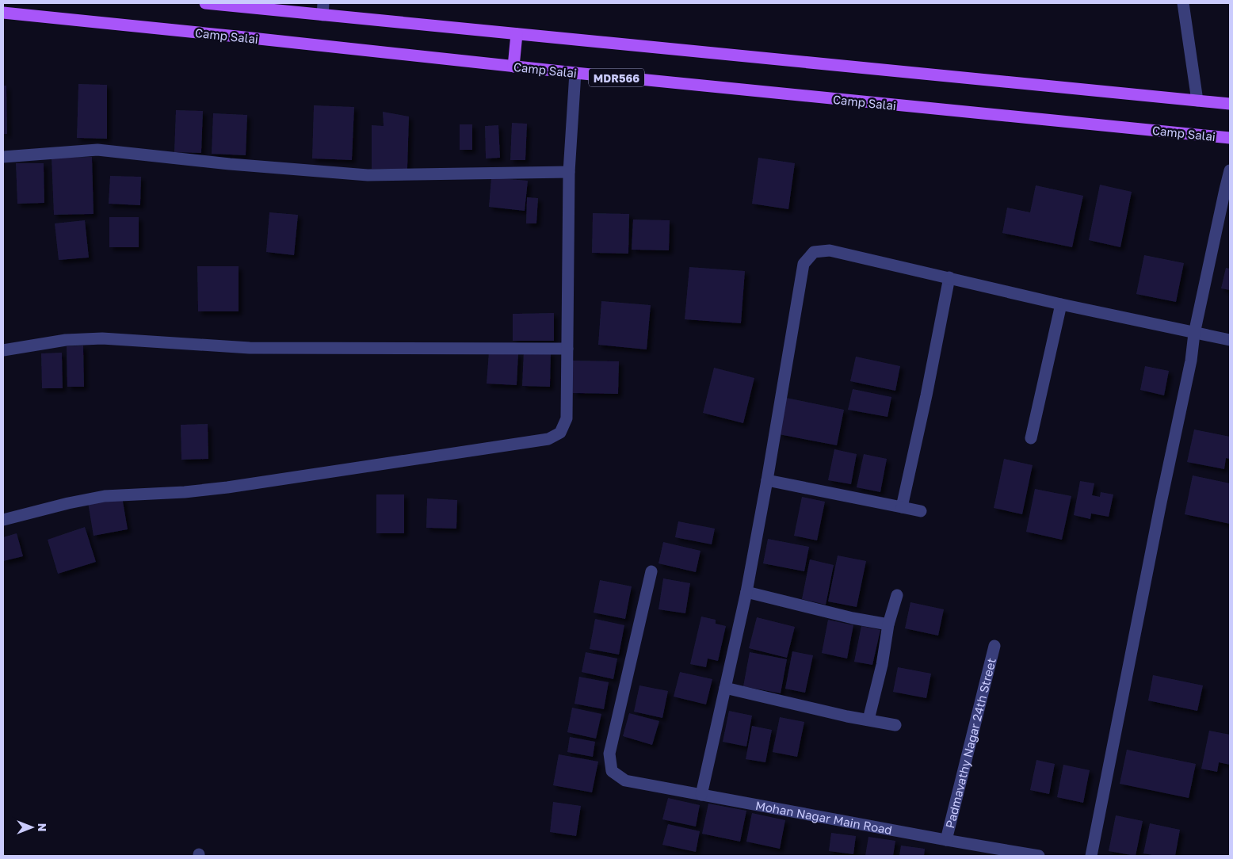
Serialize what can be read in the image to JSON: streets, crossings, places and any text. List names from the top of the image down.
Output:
{
  "streets": {
    "main road": ["Camp Salai", "MDR566"],
    "street": ["Padmavathy Nagar 24th Street", "Mohan Nagar Main Road"]
  },
  "crossings": [
    ["Padmavathy Nagar 24th Street", "Mohan Nagar Main Road"]
  ],
  "north": "right"
}
